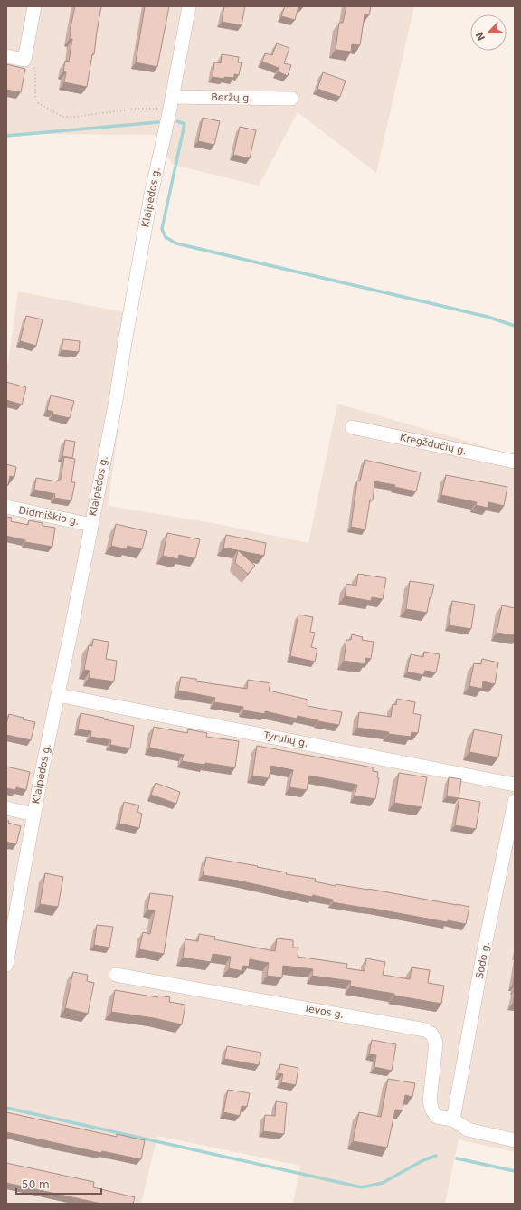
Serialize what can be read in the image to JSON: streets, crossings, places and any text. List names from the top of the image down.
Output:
{
  "streets": {
    "street": [
      "Beržų g.",
      "Klaipėdos g.",
      "Kregždučių g.",
      "Didmiškio g.",
      "Tyrulių g.",
      "Sodo g.",
      "Ievos g."
    ]
  },
  "crossings": [
    ["Beržų g.", "Klaipėdos g."],
    ["Klaipėdos g.", "Didmiškio g."],
    ["Klaipėdos g.", "Tyrulių g."],
    ["Sodo g.", "Ievos g."]
  ],
  "scale_bar": "50 m",
  "north": "bottom left"
}
